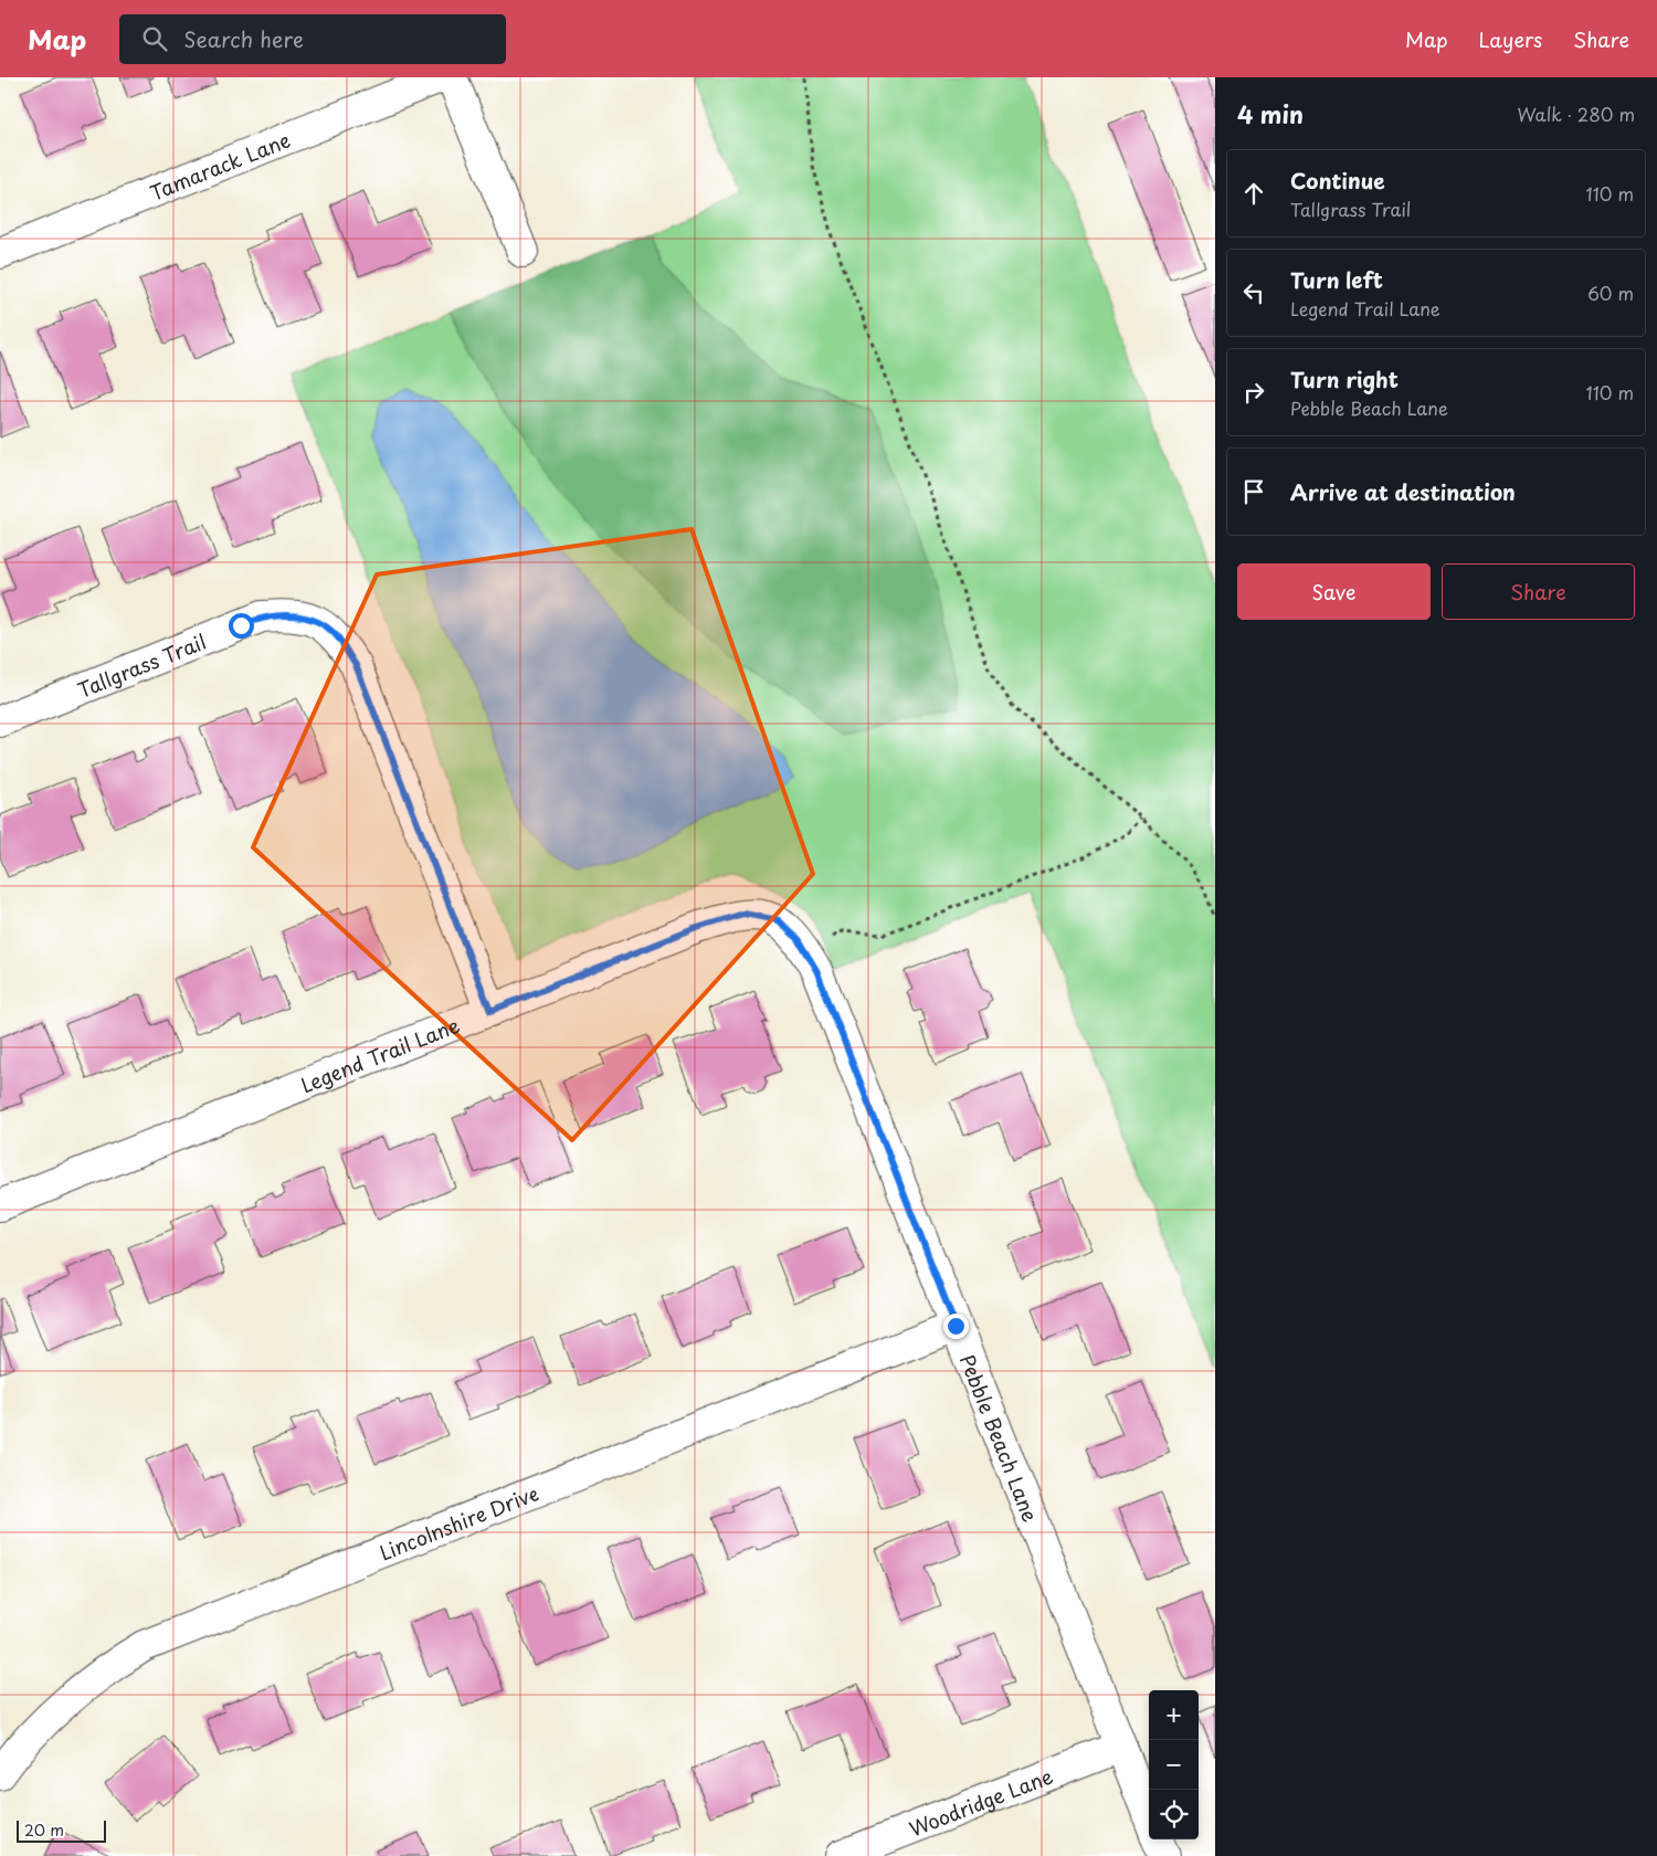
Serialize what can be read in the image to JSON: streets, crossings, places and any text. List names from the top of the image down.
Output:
{
  "streets": {
    "street": [
      "Tamarack Lane",
      "Tallgrass Trail",
      "Legend Trail Lane",
      "Pebble Beach Lane",
      "Lincolnshire Drive",
      "Woodridge Lane"
    ]
  },
  "crossings": [
    ["Tallgrass Trail", "Legend Trail Lane"],
    ["Legend Trail Lane", "Pebble Beach Lane"],
    ["Pebble Beach Lane", "Lincolnshire Drive"],
    ["Pebble Beach Lane", "Woodridge Lane"]
  ],
  "scale_bar": "20 m",
  "page": {
    "header": "Map",
    "search": "Search here",
    "nav": ["Map", "Layers", "Share"],
    "heading": ["4 min", "Walk · 280 m"],
    "list": [
      ["Continue", "Tallgrass Trail", "110 m"],
      ["Turn left", "Legend Trail Lane", "60 m"],
      ["Turn right", "Pebble Beach Lane", "110 m"],
      "Arrive at destination"
    ],
    "buttons": ["Save", "Share"],
    "map_buttons": ["+", "−"],
    "scale": "20 m"
  }
}
